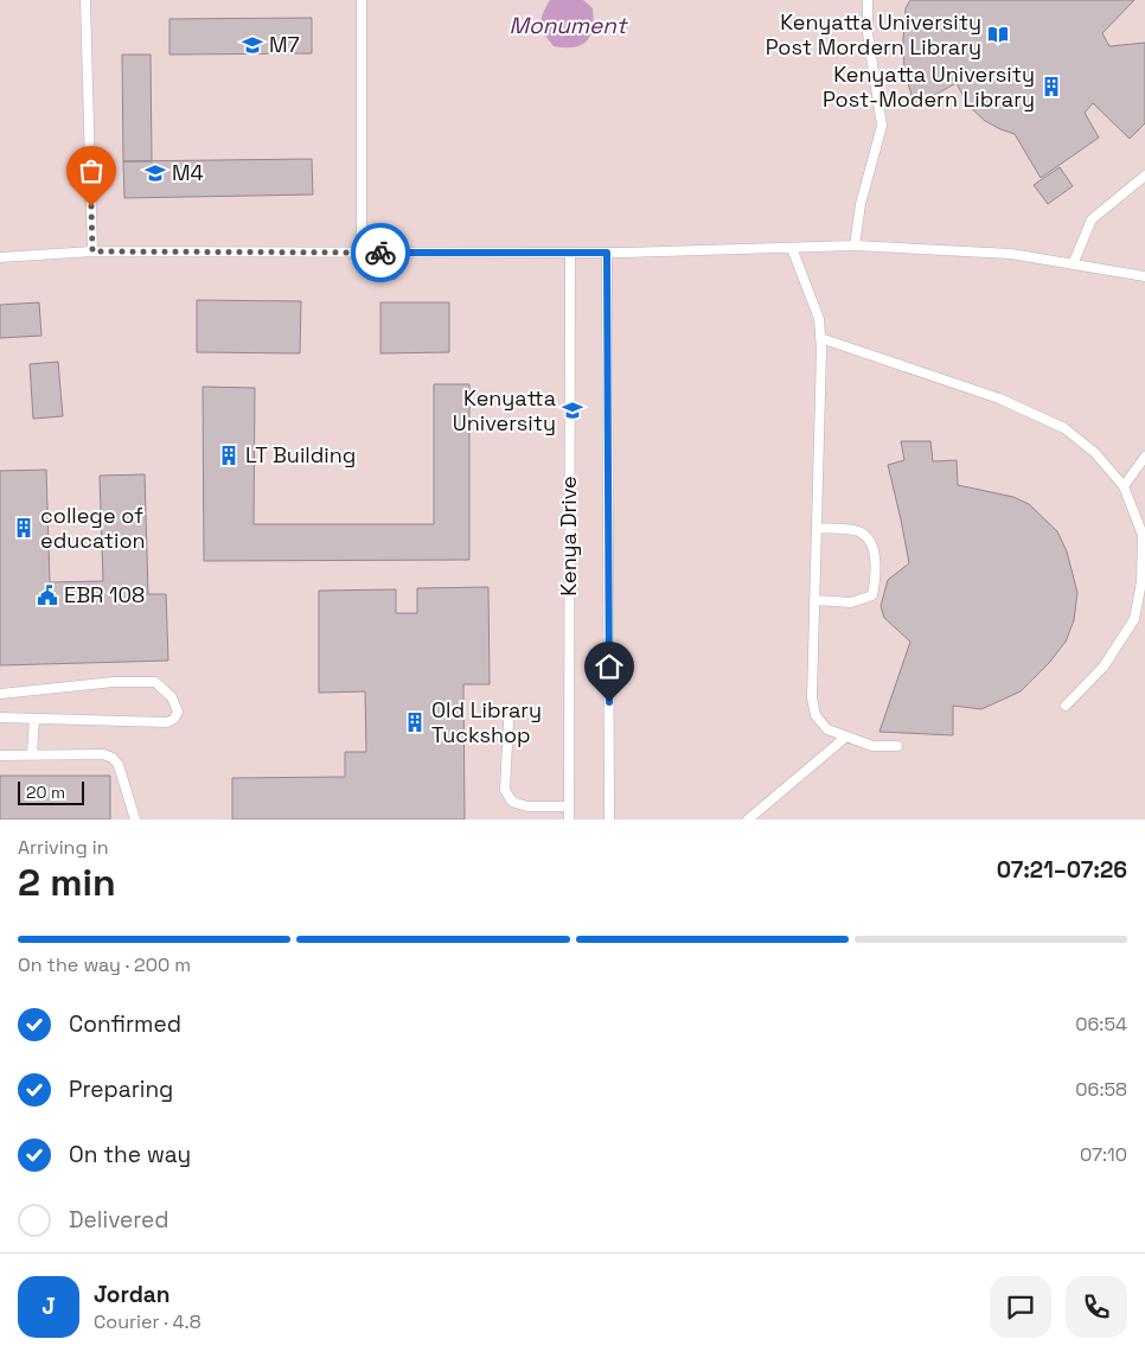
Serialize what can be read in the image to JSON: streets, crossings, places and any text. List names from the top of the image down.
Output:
{
  "streets": {
    "lane": ["Kenya Drive"]
  },
  "water": ["Monument"],
  "places": {
    "library": ["Kenyatta University Post Mordern Library"],
    "school or university": ["M7", "M4", "Kenyatta University"],
    "building": [
      "Kenyatta University Post-Modern Library",
      "LT Building",
      "college of education",
      "Old Library Tuckshop"
    ],
    "public building": ["EBR 108"]
  },
  "scale_bar": "20 m",
  "page": {
    "scale": "20 m",
    "heading": ["2 min", "Arriving in", "07:21–07:26"],
    "panel": ["Jordan", "Courier · 4.8"],
    "bar": "On the way · 200 m",
    "list": [
      ["Confirmed", "06:54"],
      ["Preparing", "06:58"],
      ["On the way", "07:10"],
      "Delivered"
    ],
    "round": "J"
  }
}
